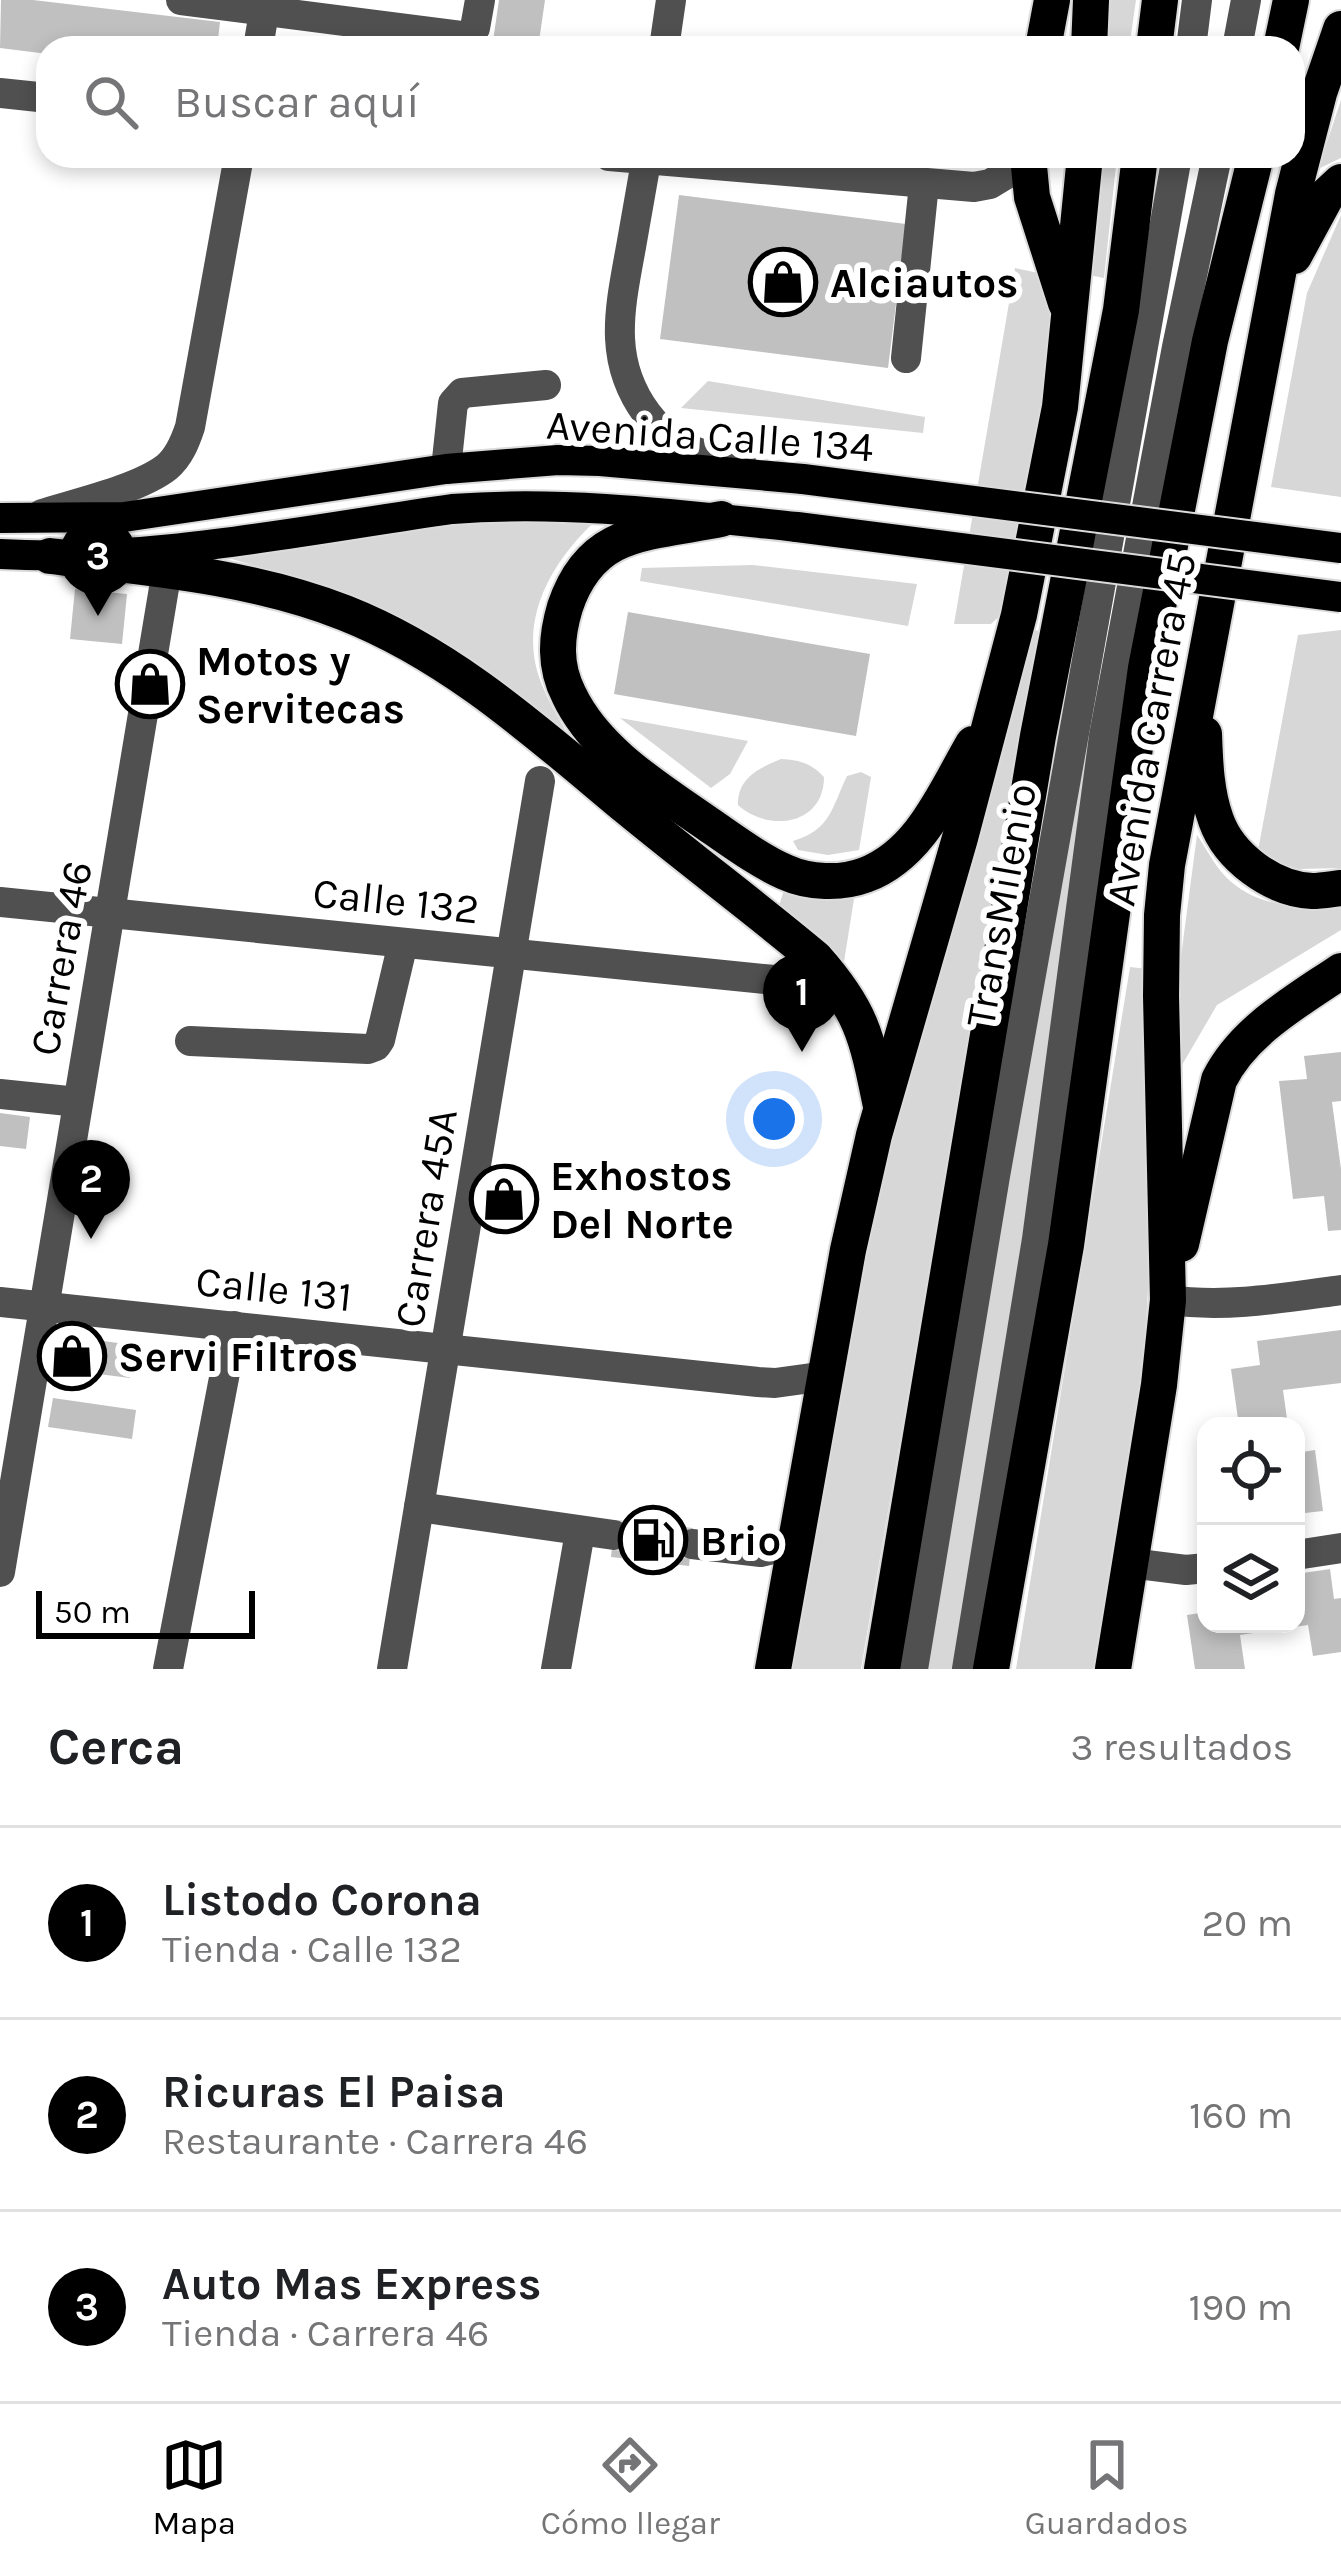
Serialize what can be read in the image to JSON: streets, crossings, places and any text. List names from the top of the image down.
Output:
{
  "streets": {
    "highway": ["Avenida Carrera 45"],
    "main road": ["Avenida Calle 134"],
    "street": [
      "Calle 132",
      "TransMilenio",
      "Carrera 46",
      "Carrera 45A",
      "Calle 131"
    ]
  },
  "crossings": [
    ["Calle 132", "Carrera 46"],
    ["Calle 132", "Carrera 45A"],
    ["Carrera 46", "Calle 131"],
    ["Carrera 45A", "Calle 131"]
  ],
  "places": {
    "shop": [
      "Alciautos",
      "Motos y Servitecas",
      "Exhostos Del Norte",
      "Servi Filtros"
    ],
    "fuel station": ["Brio"]
  },
  "scale_bar": "50 m",
  "page": {
    "search": "Buscar aquí",
    "pins": ["3", "1", "2"],
    "scale": "50 m",
    "heading": ["Cerca", "3 resultados"],
    "list": [
      {
        "mark": "1",
        "name": "Listodo Corona",
        "note": "Tienda · Calle 132",
        "value": "20 m"
      },
      {
        "mark": "2",
        "name": "Ricuras El Paisa",
        "note": "Restaurante · Carrera 46",
        "value": "160 m"
      },
      {
        "mark": "3",
        "name": "Auto Mas Express",
        "note": "Tienda · Carrera 46",
        "value": "190 m"
      }
    ],
    "nav": ["Mapa", "Cómo llegar", "Guardados"]
  }
}
